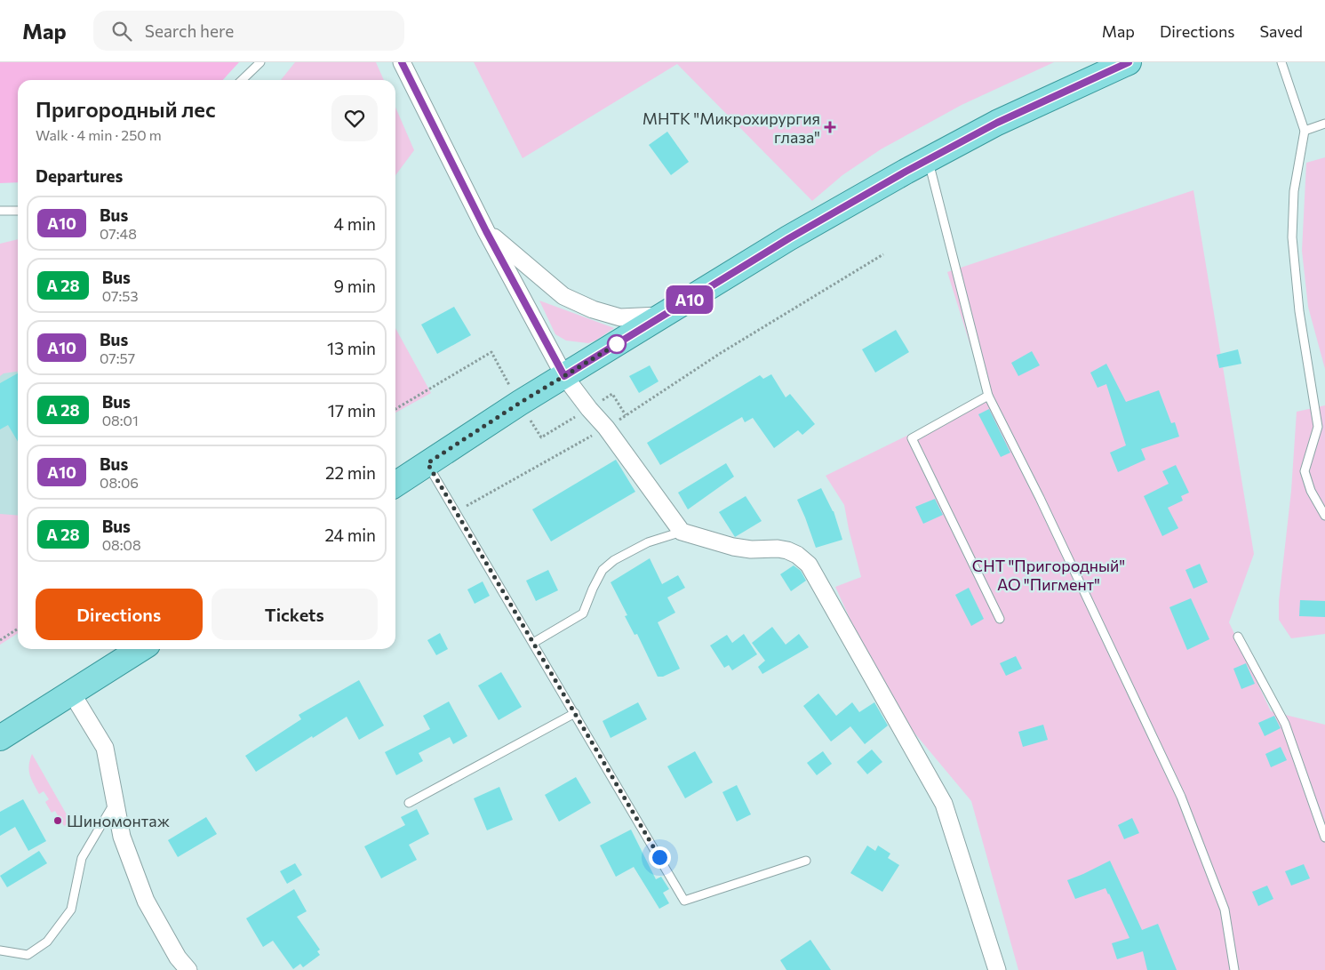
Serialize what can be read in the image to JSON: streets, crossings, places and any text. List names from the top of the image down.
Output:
{
  "parks": ["СНТ \"Пригородный\" АО \"Пигмент\""],
  "places": {
    "health": ["МНТК \"Микрохирургия глаза\""],
    "other": ["Шиномонтаж"]
  },
  "lines": ["bus line А10"],
  "page": {
    "header": "Map",
    "search": "Search here",
    "nav": ["Map", "Directions", "Saved"],
    "on_map": "А10",
    "heading": [
      ["Пригородный лес", "Walk · 4 min · 250 m"],
      "Departures"
    ],
    "list": [
      {
        "mark": "А10",
        "name": "Bus",
        "note": "07:48",
        "value": "4 min"
      },
      {
        "mark": "А 28",
        "name": "Bus",
        "note": "07:53",
        "value": "9 min"
      },
      {
        "mark": "А10",
        "name": "Bus",
        "note": "07:57",
        "value": "13 min"
      },
      {
        "mark": "А 28",
        "name": "Bus",
        "note": "08:01",
        "value": "17 min"
      },
      {
        "mark": "А10",
        "name": "Bus",
        "note": "08:06",
        "value": "22 min"
      },
      {
        "mark": "А 28",
        "name": "Bus",
        "note": "08:08",
        "value": "24 min"
      }
    ],
    "buttons": ["Directions", "Tickets"]
  }
}
